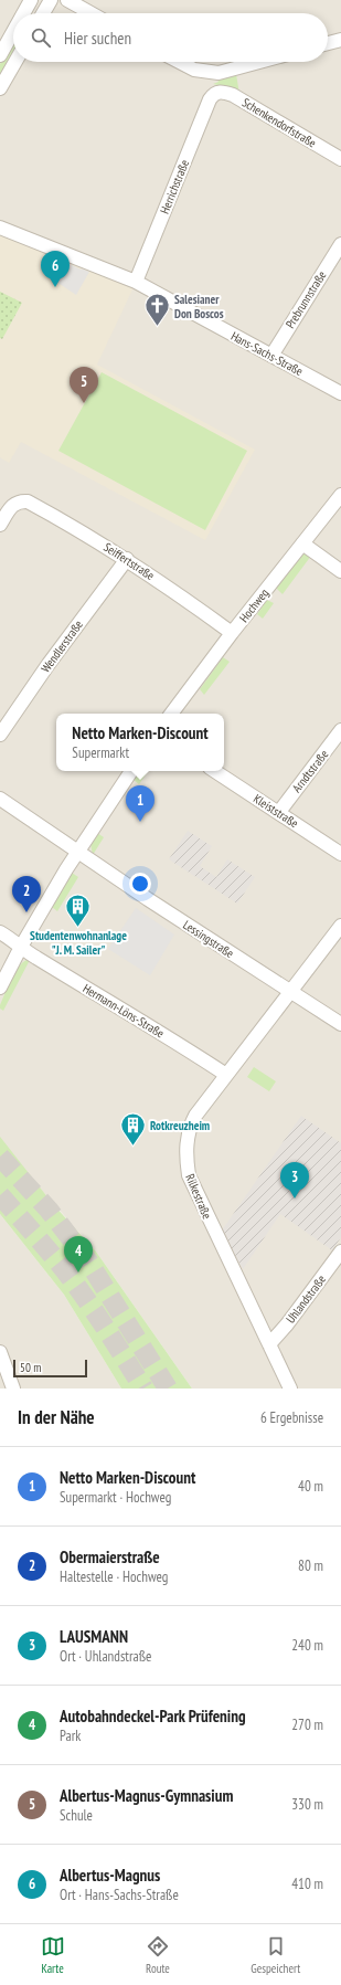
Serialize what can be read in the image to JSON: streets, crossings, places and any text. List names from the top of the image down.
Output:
{
  "streets": {
    "street": [
      "Schenkendorfstraße",
      "Herrichstraße",
      "Prebrunnstraße",
      "Hans-Sachs-Straße",
      "Seiffertstraße",
      "Hochweg",
      "Wendlerstraße",
      "Arndtstraße",
      "Kleiststraße",
      "Lessingstraße",
      "Hermann-Löns-Straße",
      "Rilkestraße",
      "Uhlandstraße"
    ]
  },
  "crossings": [
    ["Schenkendorfstraße", "Herrichstraße"],
    ["Herrichstraße", "Hans-Sachs-Straße"],
    ["Prebrunnstraße", "Hans-Sachs-Straße"],
    ["Seiffertstraße", "Hochweg"],
    ["Seiffertstraße", "Wendlerstraße"],
    ["Arndtstraße", "Kleiststraße"],
    ["Lessingstraße", "Rilkestraße"],
    ["Hermann-Löns-Straße", "Rilkestraße"],
    ["Rilkestraße", "Uhlandstraße"]
  ],
  "places": {
    "church": ["Salesianer Don Boscos"],
    "building": ["Studentenwohnanlage \"J. M. Sailer\"", "Rotkreuzheim"]
  },
  "scale_bar": "50 m",
  "page": {
    "search": "Hier suchen",
    "pins": [
      "6",
      "5",
      "1",
      "2",
      "3",
      "4"
    ],
    "popup": ["Netto Marken-Discount", "Supermarkt"],
    "scale": "50 m",
    "heading": ["In der Nähe", "6 Ergebnisse"],
    "list": [
      {
        "mark": "1",
        "name": "Netto Marken-Discount",
        "note": "Supermarkt · Hochweg",
        "value": "40 m"
      },
      {
        "mark": "2",
        "name": "Obermaierstraße",
        "note": "Haltestelle · Hochweg",
        "value": "80 m"
      },
      {
        "mark": "3",
        "name": "LAUSMANN",
        "note": "Ort · Uhlandstraße",
        "value": "240 m"
      },
      {
        "mark": "4",
        "name": "Autobahndeckel-Park Prüfening",
        "note": "Park",
        "value": "270 m"
      },
      {
        "mark": "5",
        "name": "Albertus-Magnus-Gymnasium",
        "note": "Schule",
        "value": "330 m"
      },
      {
        "mark": "6",
        "name": "Albertus-Magnus",
        "note": "Ort · Hans-Sachs-Straße",
        "value": "410 m"
      }
    ],
    "nav": ["Karte", "Route", "Gespeichert"]
  }
}
